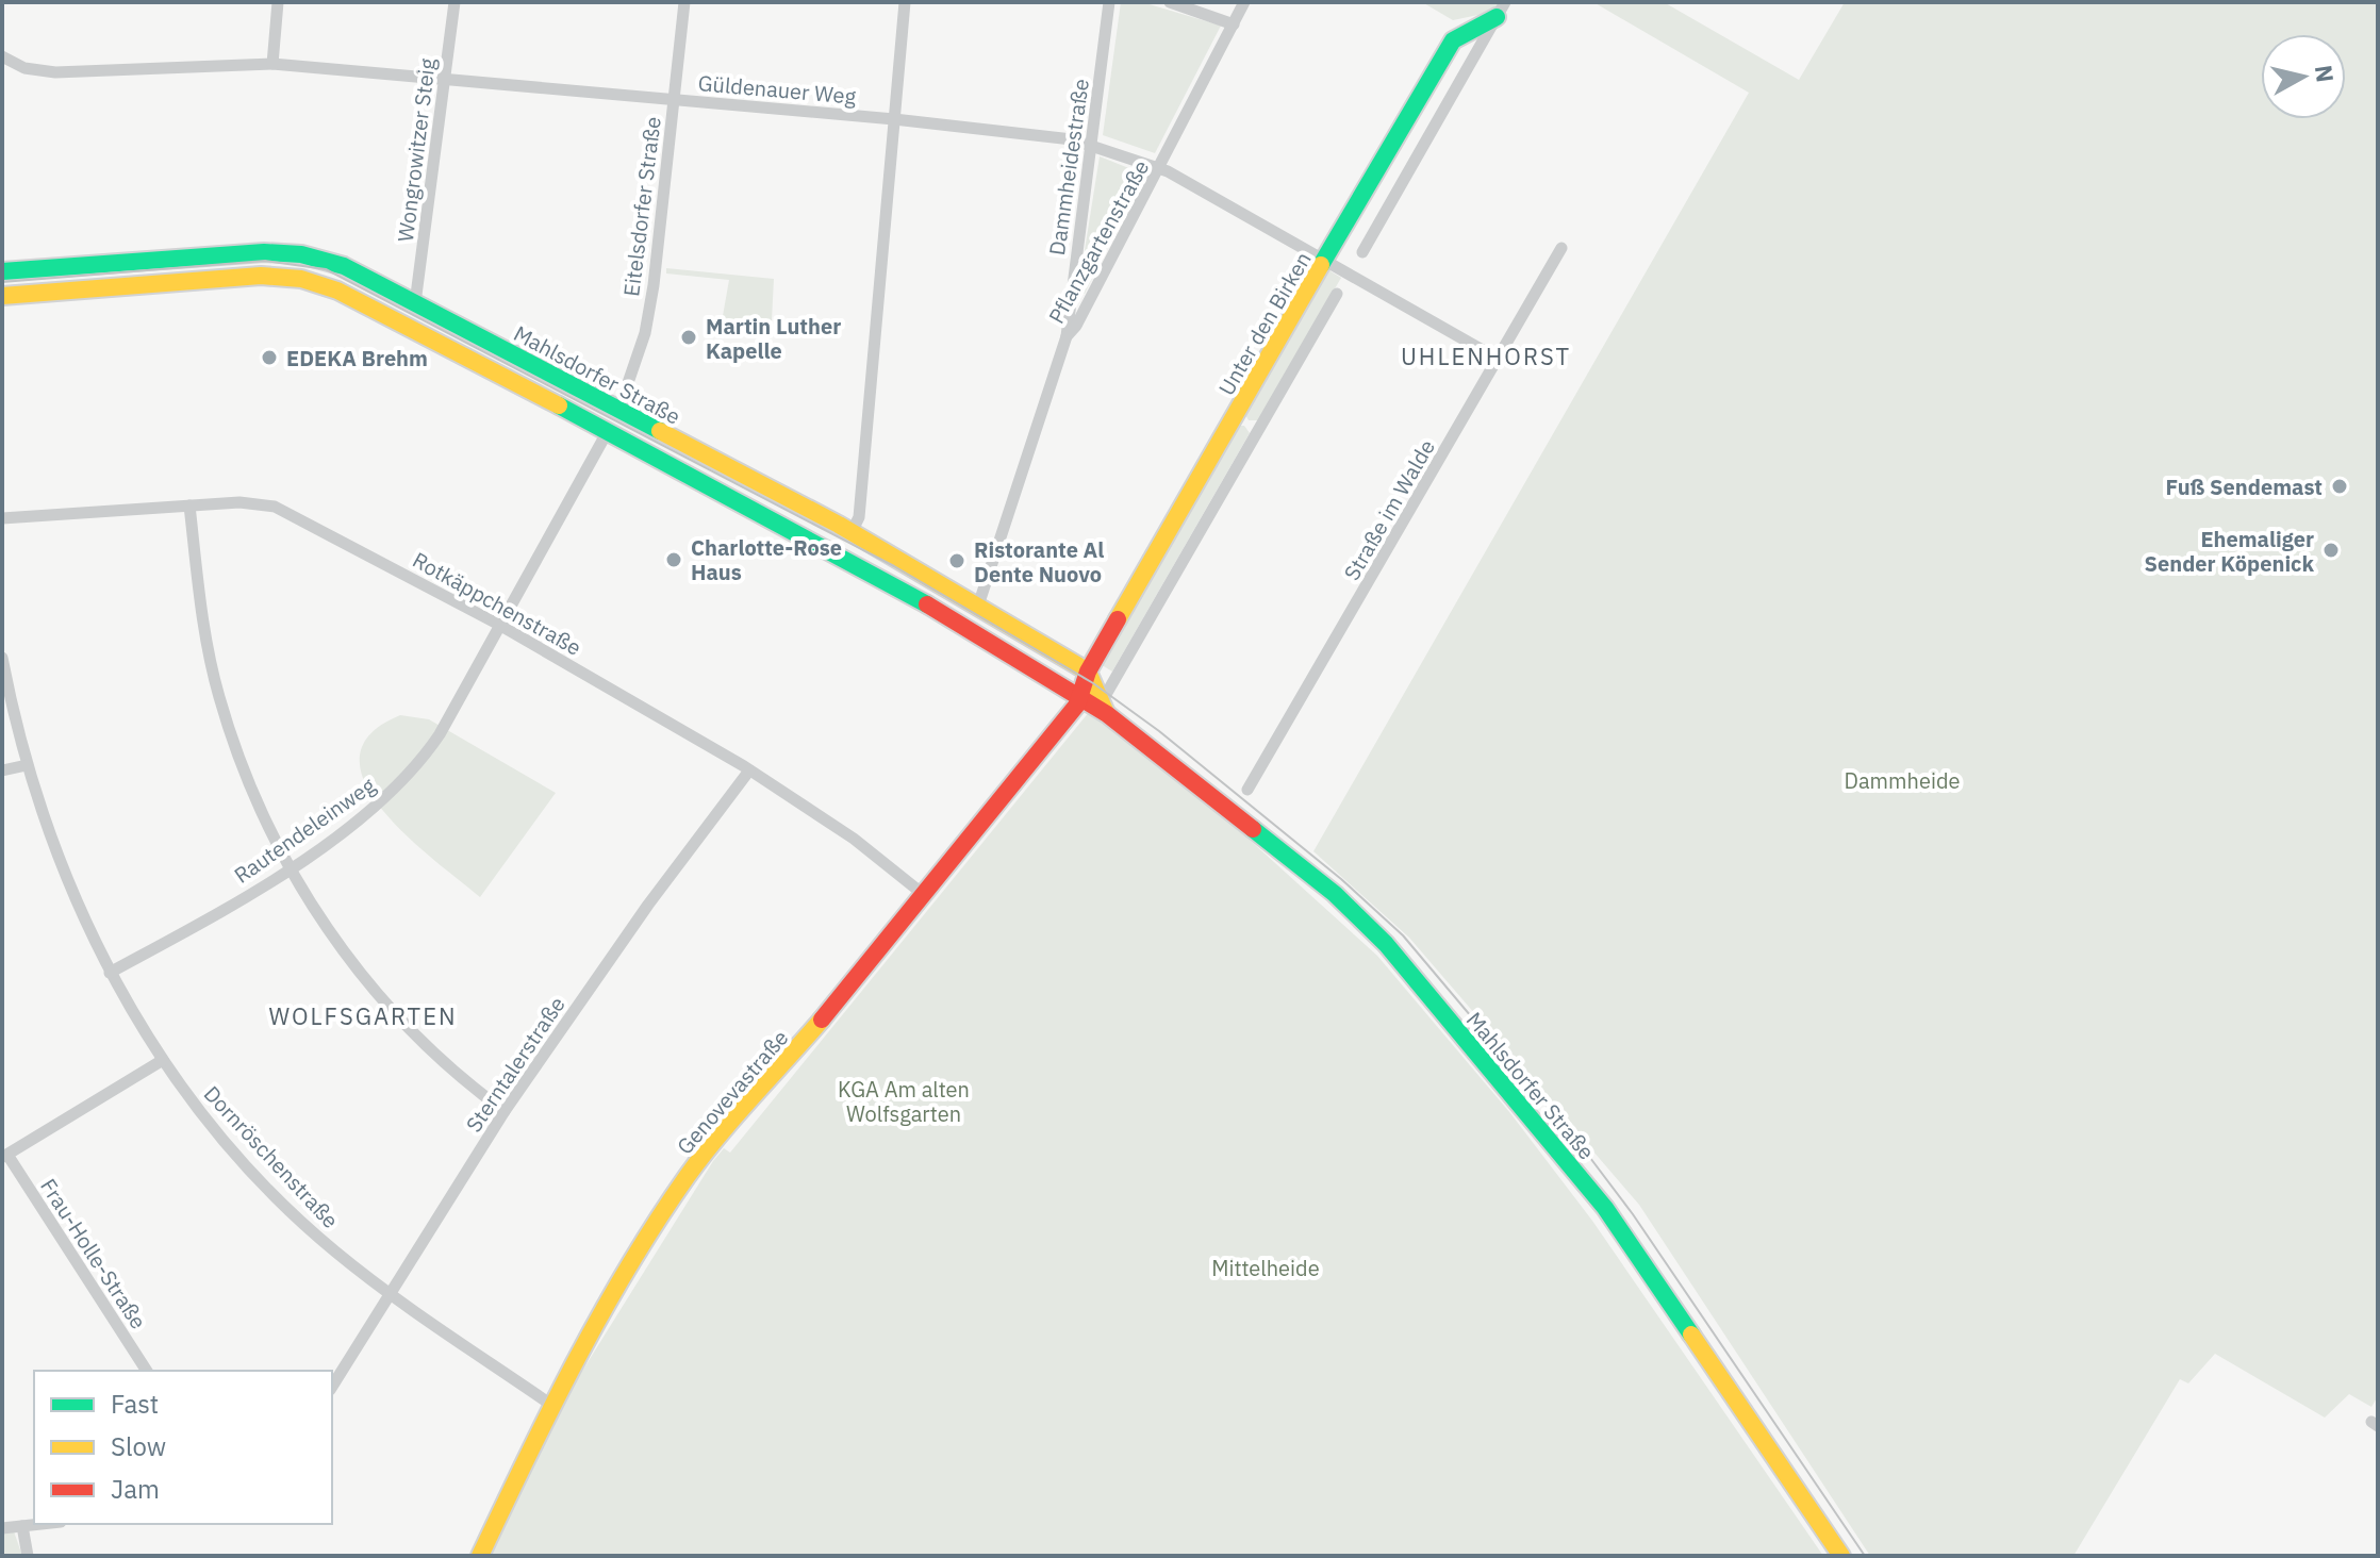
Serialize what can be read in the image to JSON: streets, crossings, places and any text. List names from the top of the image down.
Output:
{
  "streets": {
    "main road": ["Unter den Birken", "Mahlsdorfer Straße", "Genovevastraße"],
    "street": [
      "Güldenauer Weg",
      "Wongrowitzer Steig",
      "Dammheidestraße",
      "Eitelsdorfer Straße",
      "Pflanzgartenstraße",
      "Straße im Walde",
      "Rotkäppchenstraße",
      "Rautendeleinweg",
      "Sterntalerstraße",
      "Dornröschenstraße",
      "Frau-Holle-Straße"
    ]
  },
  "crossings": [
    ["Güldenauer Weg", "Wongrowitzer Steig"],
    ["Güldenauer Weg", "Dammheidestraße"],
    ["Güldenauer Weg", "Eitelsdorfer Straße"],
    ["Güldenauer Weg", "Pflanzgartenstraße"],
    ["Güldenauer Weg", "Unter den Birken"],
    ["Güldenauer Weg", "Straße im Walde"],
    ["Wongrowitzer Steig", "Mahlsdorfer Straße"],
    ["Dammheidestraße", "Pflanzgartenstraße"],
    ["Eitelsdorfer Straße", "Mahlsdorfer Straße"],
    ["Pflanzgartenstraße", "Mahlsdorfer Straße"],
    ["Unter den Birken", "Mahlsdorfer Straße"],
    ["Unter den Birken", "Genovevastraße"],
    ["Mahlsdorfer Straße", "Rautendeleinweg"],
    ["Mahlsdorfer Straße", "Genovevastraße"],
    ["Rotkäppchenstraße", "Rautendeleinweg"],
    ["Rotkäppchenstraße", "Sterntalerstraße"],
    ["Rotkäppchenstraße", "Genovevastraße"],
    ["Rautendeleinweg", "Dornröschenstraße"],
    ["Sterntalerstraße", "Dornröschenstraße"],
    ["Genovevastraße", "Dornröschenstraße"]
  ],
  "districts": ["UHLENHORST", "WOLFSGARTEN"],
  "parks": ["Dammheide", "KGA Am alten Wolfsgarten", "Mittelheide"],
  "places": [
    "Martin Luther Kapelle",
    "EDEKA Brehm",
    "Fuß Sendemast",
    "Ehemaliger Sender Köpenick",
    "Charlotte-Rose Haus",
    "Ristorante Al Dente Nuovo"
  ],
  "legend": ["Fast", "Slow", "Jam"],
  "north": "right"
}
